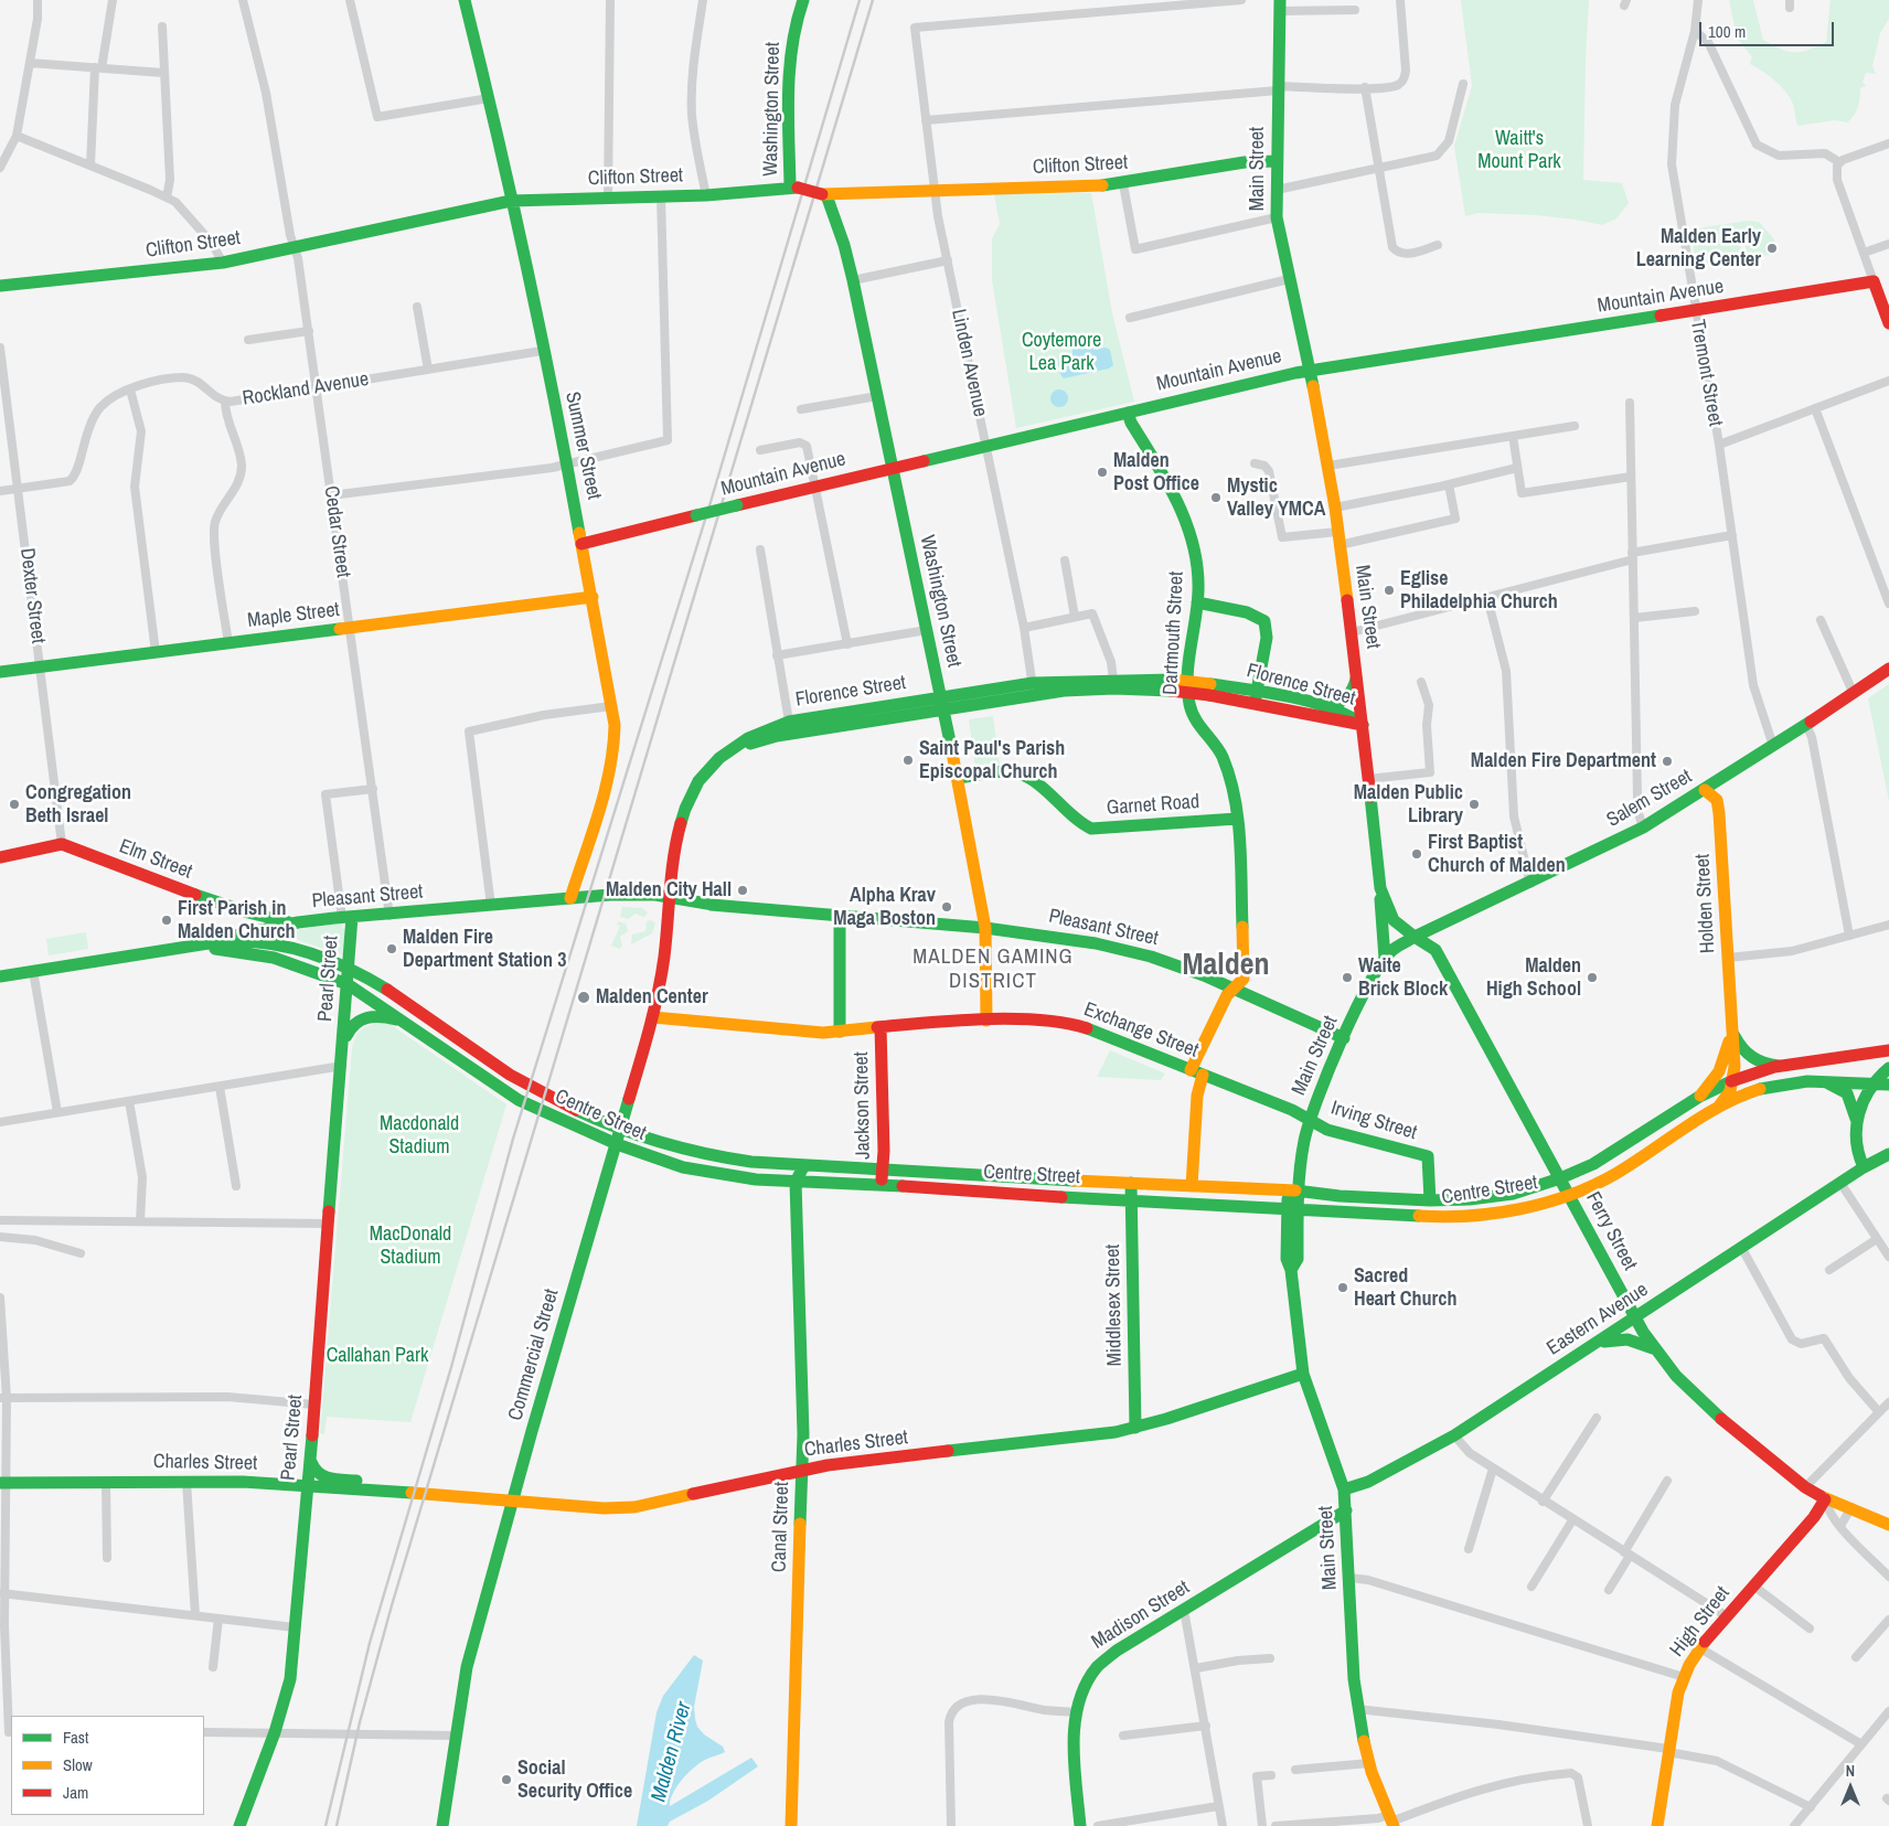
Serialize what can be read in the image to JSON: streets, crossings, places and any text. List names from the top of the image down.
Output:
{
  "streets": {
    "street": [
      "Washington Street",
      "Clifton Street",
      "Main Street",
      "Mountain Avenue",
      "Linden Avenue",
      "Tremont Street",
      "Rockland Avenue",
      "Summer Street",
      "Cedar Street",
      "Dexter Street",
      "Maple Street",
      "Dartmouth Street",
      "Florence Street",
      "Salem Street",
      "Garnet Road",
      "Elm Street",
      "Pleasant Street",
      "Holden Street",
      "Pearl Street",
      "Exchange Street",
      "Jackson Street",
      "Centre Street",
      "Irving Street",
      "Ferry Street",
      "Middlesex Street",
      "Eastern Avenue",
      "Commercial Street",
      "Charles Street",
      "Canal Street",
      "Madison Street",
      "High Street"
    ]
  },
  "crossings": [
    ["Washington Street", "Clifton Street"],
    ["Washington Street", "Mountain Avenue"],
    ["Washington Street", "Florence Street"],
    ["Washington Street", "Garnet Road"],
    ["Washington Street", "Pleasant Street"],
    ["Washington Street", "Exchange Street"],
    ["Clifton Street", "Main Street"],
    ["Clifton Street", "Linden Avenue"],
    ["Clifton Street", "Summer Street"],
    ["Clifton Street", "Cedar Street"],
    ["Main Street", "Mountain Avenue"],
    ["Main Street", "Florence Street"],
    ["Main Street", "Salem Street"],
    ["Main Street", "Pleasant Street"],
    ["Main Street", "Exchange Street"],
    ["Main Street", "Centre Street"],
    ["Main Street", "Irving Street"],
    ["Main Street", "Ferry Street"],
    ["Main Street", "Eastern Avenue"],
    ["Main Street", "Charles Street"],
    ["Main Street", "Madison Street"],
    ["Mountain Avenue", "Linden Avenue"],
    ["Mountain Avenue", "Tremont Street"],
    ["Mountain Avenue", "Summer Street"],
    ["Mountain Avenue", "Dartmouth Street"],
    ["Linden Avenue", "Florence Street"],
    ["Tremont Street", "Salem Street"],
    ["Rockland Avenue", "Summer Street"],
    ["Rockland Avenue", "Cedar Street"],
    ["Rockland Avenue", "Dexter Street"],
    ["Summer Street", "Maple Street"],
    ["Summer Street", "Pleasant Street"],
    ["Cedar Street", "Maple Street"],
    ["Cedar Street", "Pleasant Street"],
    ["Dexter Street", "Maple Street"],
    ["Dexter Street", "Elm Street"],
    ["Dartmouth Street", "Garnet Road"],
    ["Dartmouth Street", "Pleasant Street"],
    ["Florence Street", "Pleasant Street"],
    ["Florence Street", "Commercial Street"],
    ["Salem Street", "Holden Street"],
    ["Salem Street", "Ferry Street"],
    ["Elm Street", "Pleasant Street"],
    ["Pleasant Street", "Pearl Street"],
    ["Pleasant Street", "Centre Street"],
    ["Pleasant Street", "Commercial Street"],
    ["Holden Street", "Centre Street"],
    ["Pearl Street", "Centre Street"],
    ["Pearl Street", "Charles Street"],
    ["Exchange Street", "Jackson Street"],
    ["Exchange Street", "Irving Street"],
    ["Exchange Street", "Commercial Street"],
    ["Jackson Street", "Centre Street"],
    ["Centre Street", "Irving Street"],
    ["Centre Street", "Ferry Street"],
    ["Centre Street", "Middlesex Street"],
    ["Centre Street", "Commercial Street"],
    ["Centre Street", "Canal Street"],
    ["Ferry Street", "Eastern Avenue"],
    ["Ferry Street", "High Street"],
    ["Middlesex Street", "Charles Street"],
    ["Commercial Street", "Charles Street"],
    ["Charles Street", "Canal Street"]
  ],
  "districts": ["MALDEN GAMING DISTRICT", "Malden"],
  "water": ["Malden River"],
  "parks": [
    "Waitt's Mount Park",
    "Coytemore Lea Park",
    "Macdonald Stadium",
    "MacDonald Stadium",
    "Callahan Park"
  ],
  "places": [
    "Malden Early Learning Center",
    "Malden Post Office",
    "Mystic Valley YMCA",
    "Eglise Philadelphia Church",
    "Saint Paul's Parish Episcopal Church",
    "Malden Fire Department",
    "Congregation Beth Israel",
    "Malden Public Library",
    "First Baptist Church of Malden",
    "Malden City Hall",
    "Alpha Krav Maga Boston",
    "First Parish in Malden Church",
    "Malden Fire Department Station 3",
    "Waite Brick Block",
    "Malden High School",
    "Malden Center",
    "Sacred Heart Church",
    "Social Security Office"
  ],
  "legend": ["Fast", "Slow", "Jam"],
  "scale_bar": "100 m",
  "north": "top"
}
